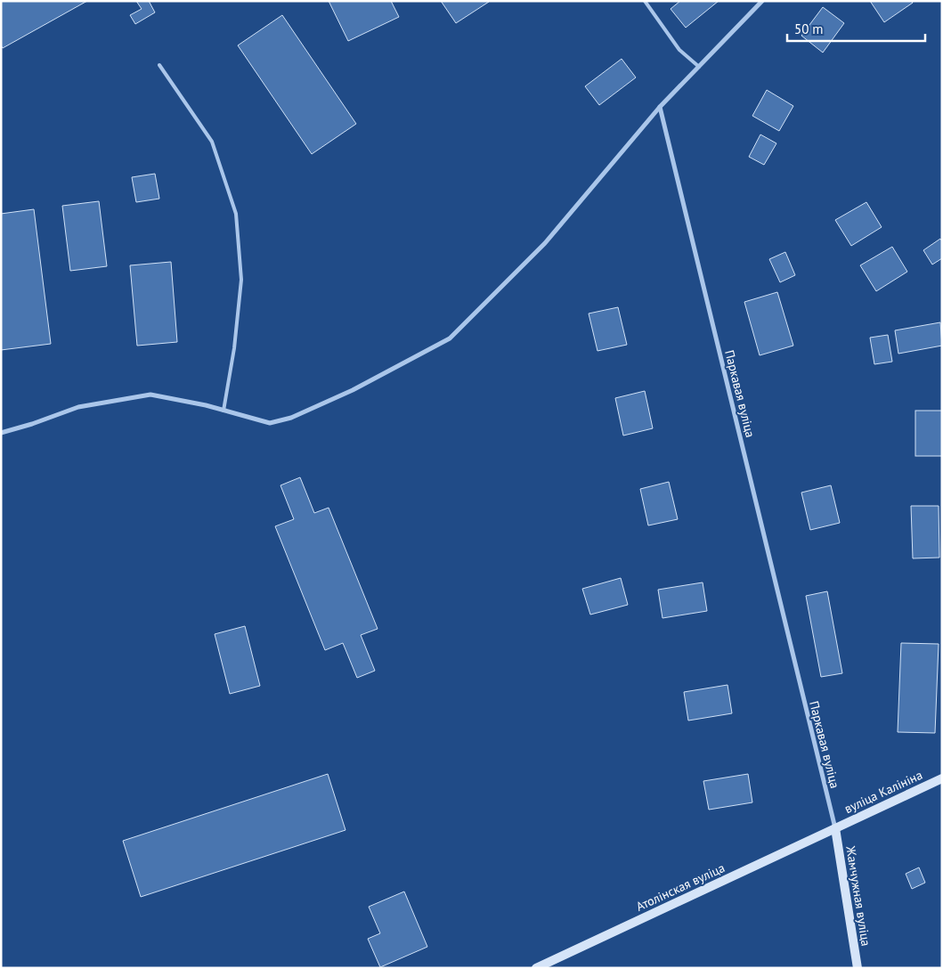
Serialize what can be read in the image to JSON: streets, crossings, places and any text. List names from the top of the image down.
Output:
{
  "streets": {
    "street": [
      "Паркавая вуліца",
      "вуліца Калініна",
      "Атолінская вуліца",
      "Жамчужная вуліца"
    ]
  },
  "crossings": [
    ["Паркавая вуліца", "вуліца Калініна"],
    ["Паркавая вуліца", "Атолінская вуліца"],
    ["Паркавая вуліца", "Жамчужная вуліца"],
    ["вуліца Калініна", "Атолінская вуліца"],
    ["вуліца Калініна", "Жамчужная вуліца"],
    ["Атолінская вуліца", "Жамчужная вуліца"]
  ],
  "scale_bar": "50 m"
}
